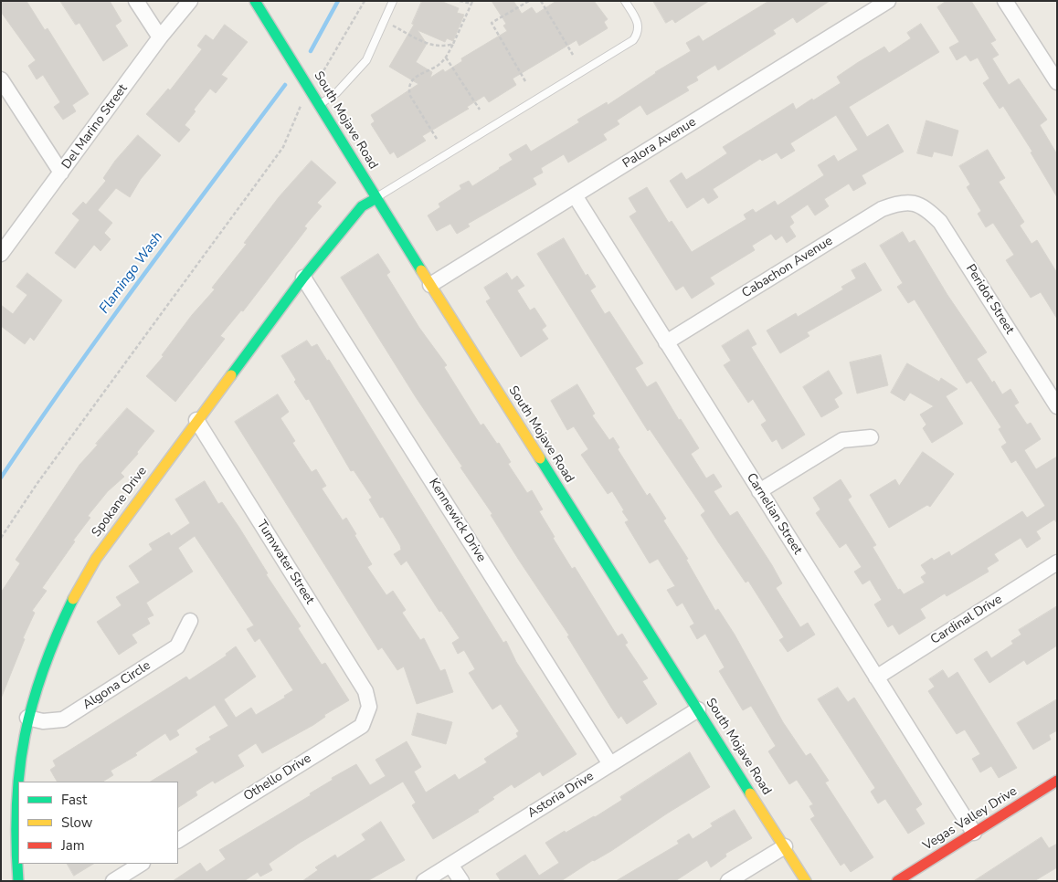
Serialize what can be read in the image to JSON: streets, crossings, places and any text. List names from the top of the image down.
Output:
{
  "streets": {
    "street": [
      "South Mojave Road",
      "Del Marino Street",
      "Palora Avenue",
      "Cabachon Avenue",
      "Peridot Street",
      "Spokane Drive",
      "Carnelian Street",
      "Kennewick Drive",
      "Tumwater Street",
      "Cardinal Drive",
      "Algona Circle",
      "Othello Drive",
      "Astoria Drive",
      "Vegas Valley Drive"
    ]
  },
  "crossings": [
    ["South Mojave Road", "Palora Avenue"],
    ["South Mojave Road", "Spokane Drive"],
    ["South Mojave Road", "Astoria Drive"],
    ["Palora Avenue", "Carnelian Street"],
    ["Cabachon Avenue", "Peridot Street"],
    ["Cabachon Avenue", "Carnelian Street"],
    ["Spokane Drive", "Kennewick Drive"],
    ["Spokane Drive", "Tumwater Street"],
    ["Spokane Drive", "Algona Circle"],
    ["Carnelian Street", "Cardinal Drive"],
    ["Carnelian Street", "Vegas Valley Drive"],
    ["Kennewick Drive", "Astoria Drive"],
    ["Tumwater Street", "Othello Drive"]
  ],
  "water": ["Flamingo Wash"],
  "legend": ["Fast", "Slow", "Jam"]
}
